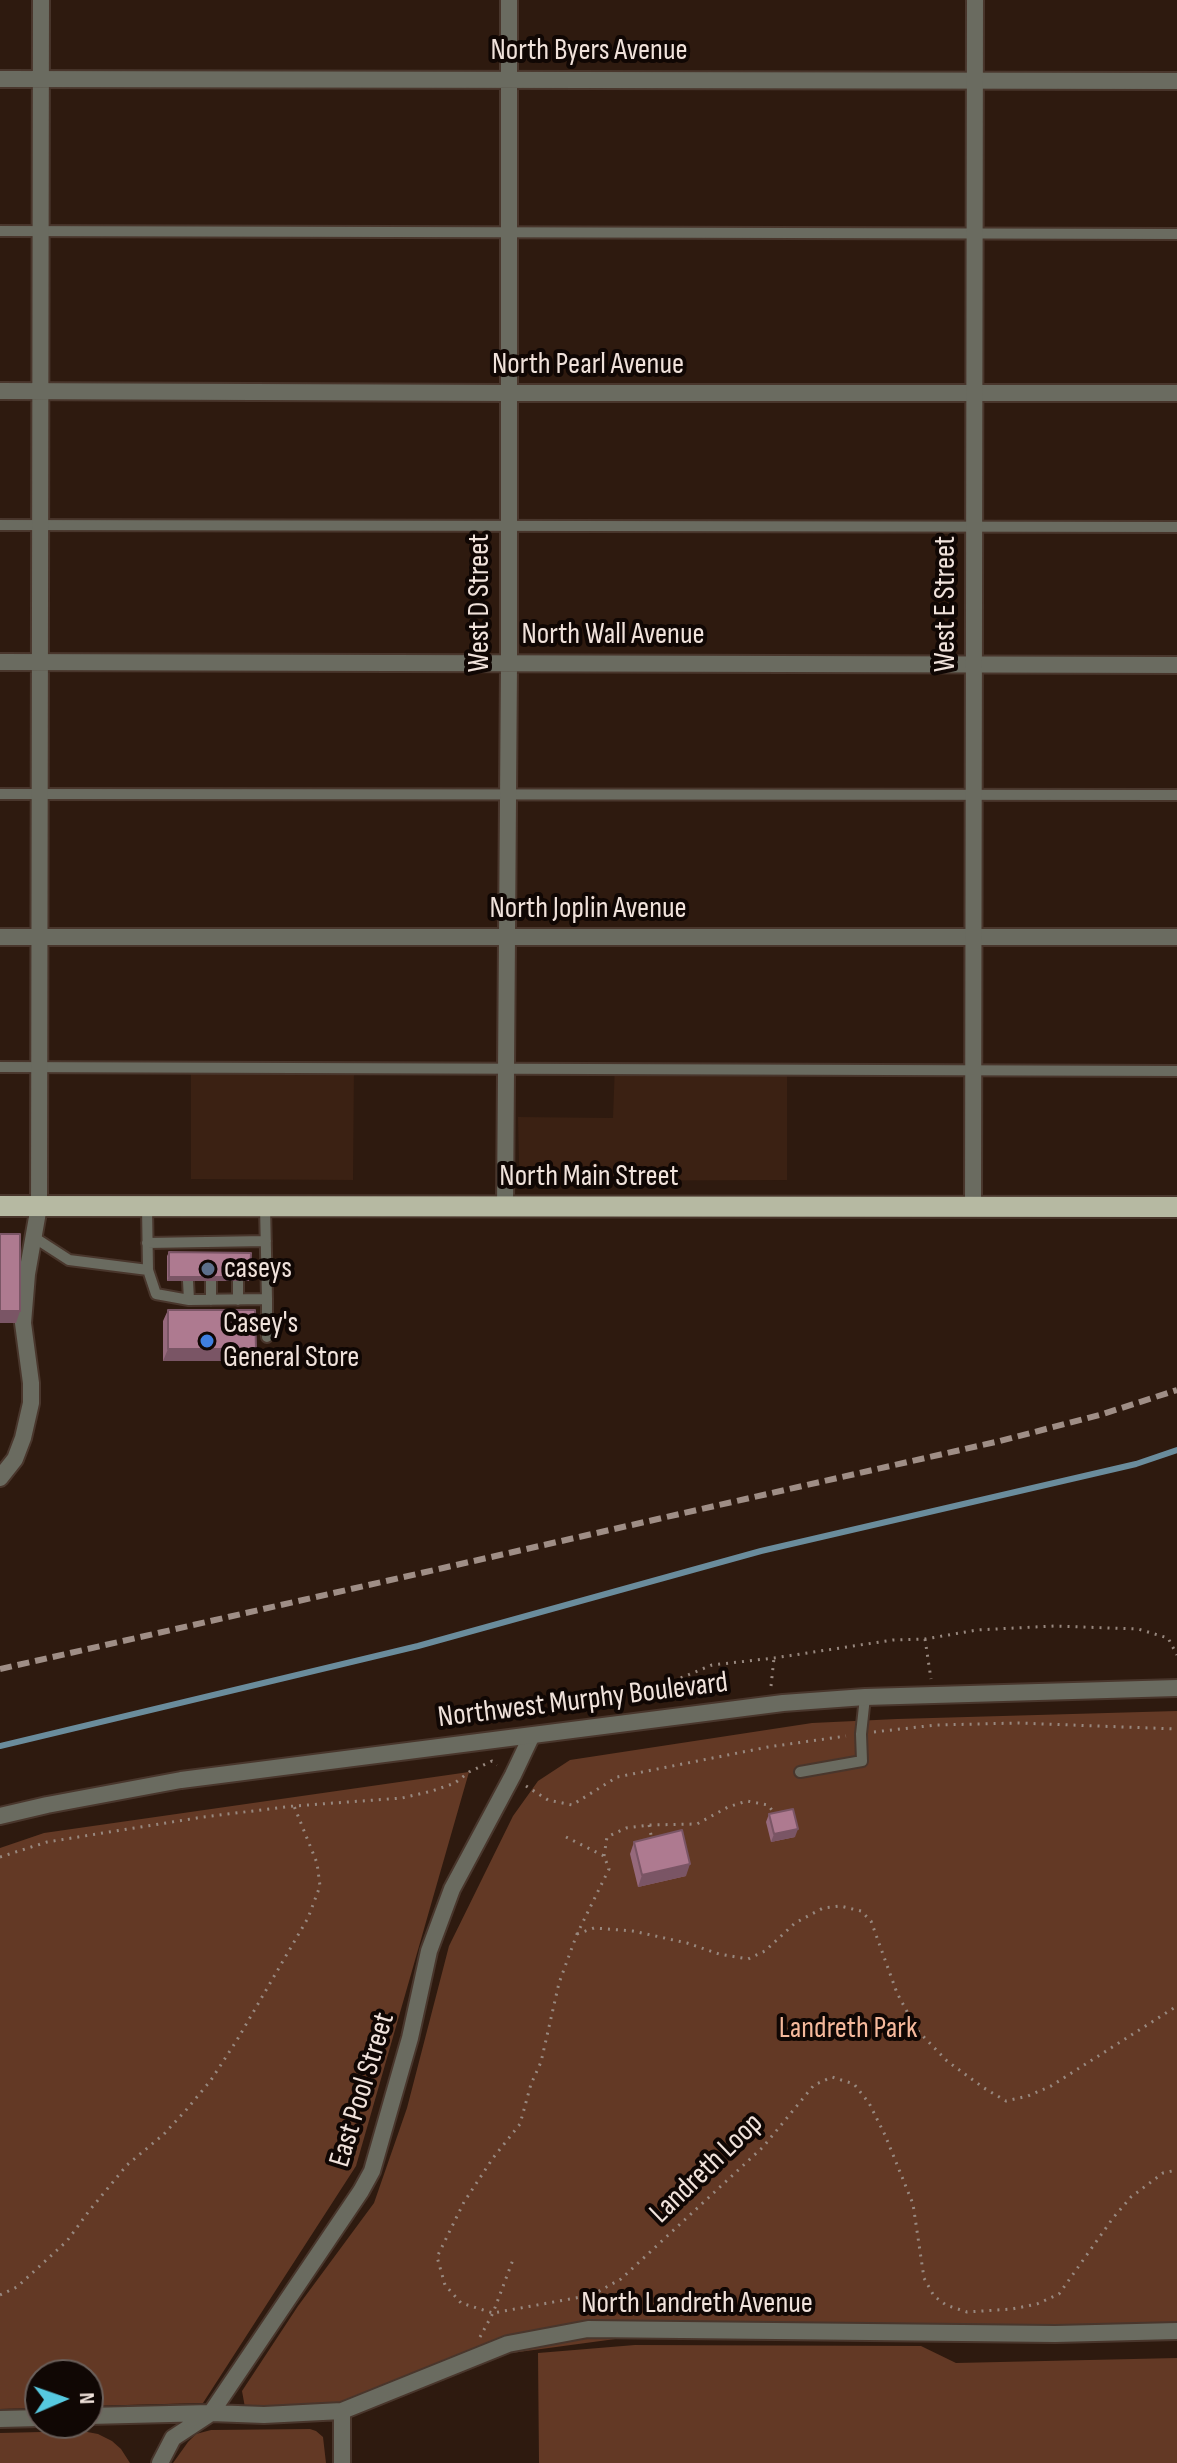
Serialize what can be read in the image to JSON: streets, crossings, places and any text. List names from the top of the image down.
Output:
{
  "streets": {
    "main road": ["North Main Street"],
    "street": [
      "North Byers Avenue",
      "North Pearl Avenue",
      "West D Street",
      "West E Street",
      "North Wall Avenue",
      "North Joplin Avenue",
      "Northwest Murphy Boulevard",
      "East Pool Street",
      "North Landreth Avenue"
    ],
    "path": ["Landreth Loop"]
  },
  "crossings": [
    ["North Byers Avenue", "West D Street"],
    ["North Byers Avenue", "West E Street"],
    ["North Pearl Avenue", "West D Street"],
    ["North Pearl Avenue", "West E Street"],
    ["West D Street", "North Wall Avenue"],
    ["West D Street", "North Joplin Avenue"],
    ["West D Street", "North Main Street"],
    ["West E Street", "North Wall Avenue"],
    ["West E Street", "North Joplin Avenue"],
    ["West E Street", "North Main Street"],
    ["Northwest Murphy Boulevard", "East Pool Street"],
    ["East Pool Street", "North Landreth Avenue"]
  ],
  "parks": ["Landreth Park"],
  "places": ["caseys", "Casey's General Store"],
  "north": "right"
}
